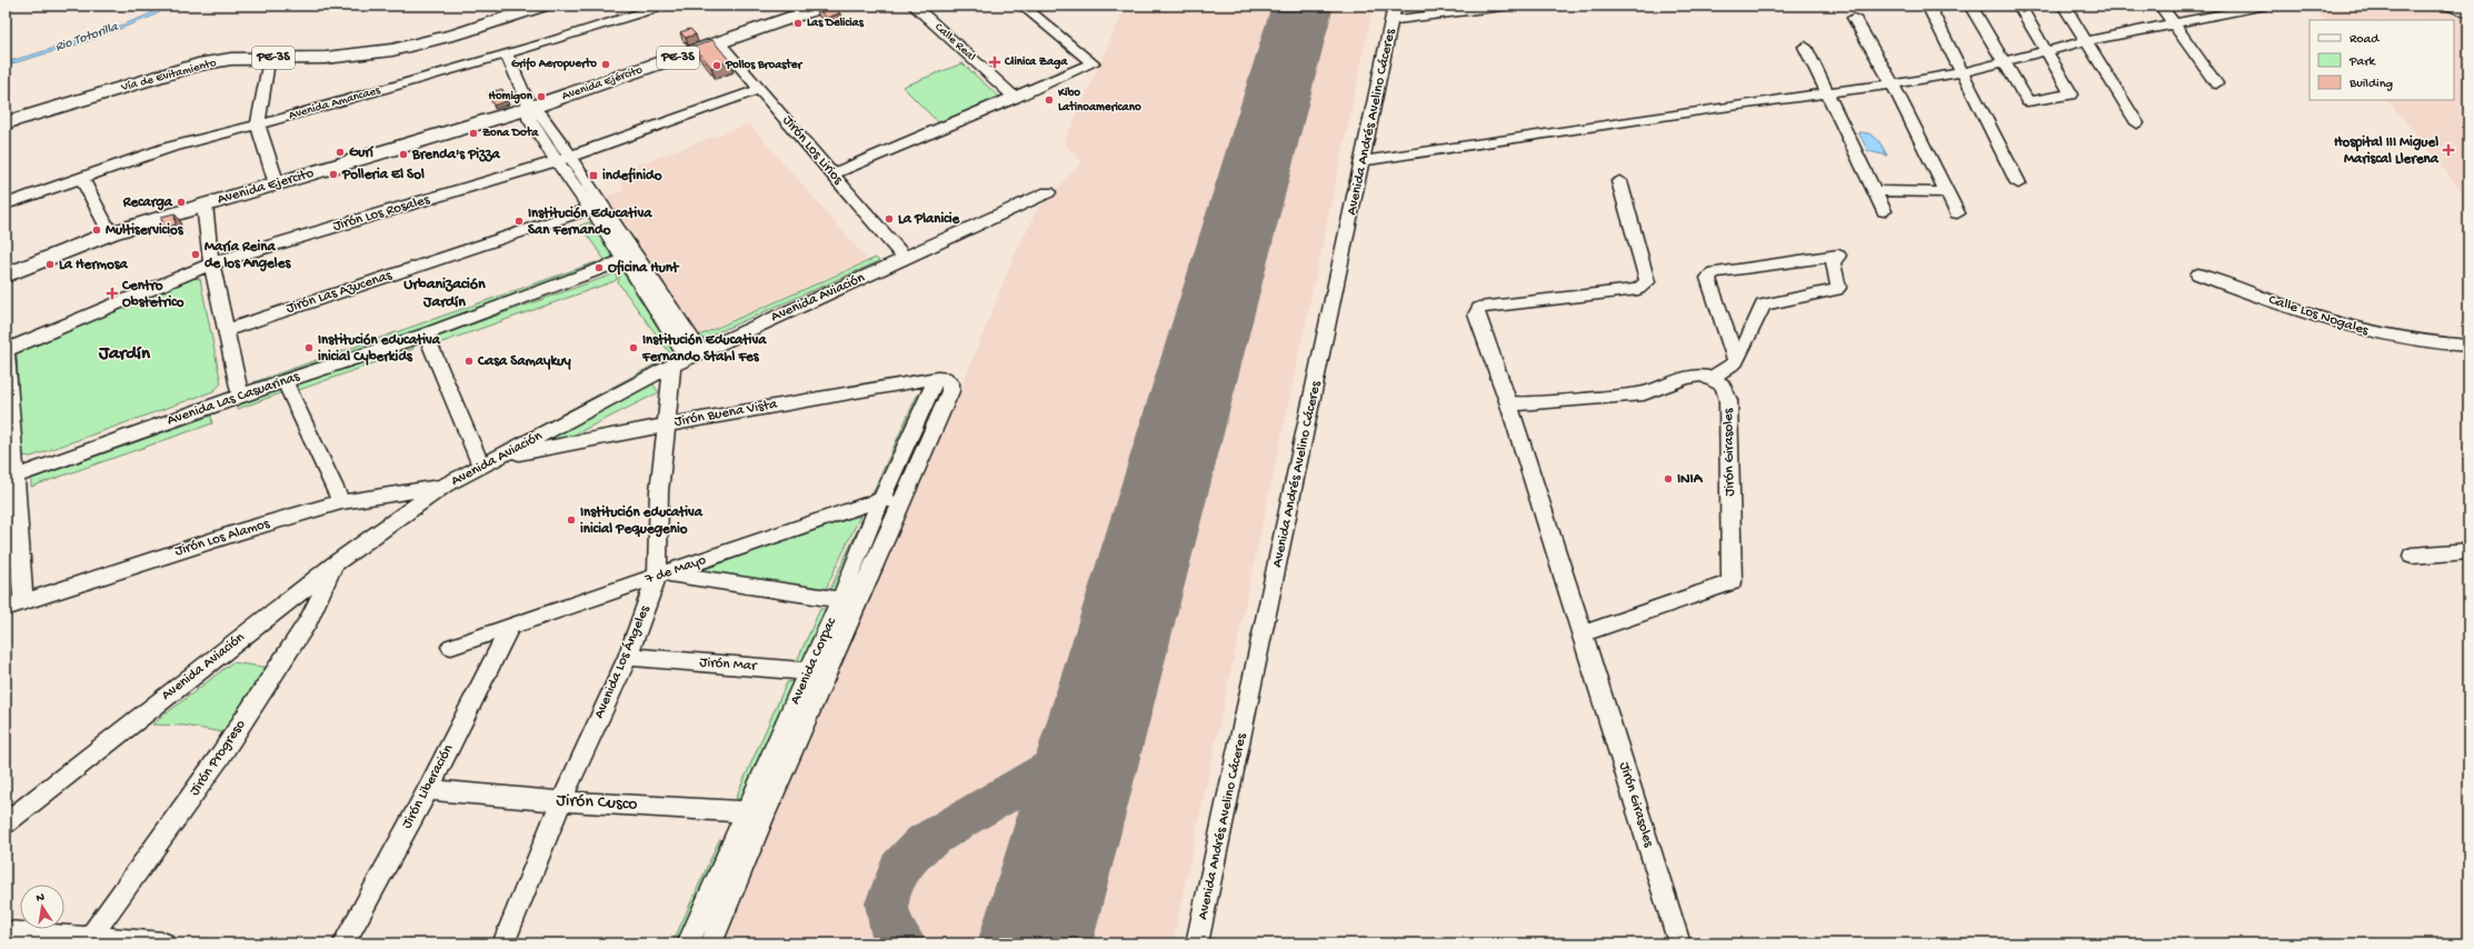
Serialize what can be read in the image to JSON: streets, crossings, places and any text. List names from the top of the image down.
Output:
{
  "streets": {
    "highway": [
      "PE-3S",
      "Vía de Evitamiento",
      "Avenida Ejército",
      "Avenida Ejercito"
    ],
    "street": [
      "Calle Real",
      "Avenida Amancaes",
      "Avenida Andrés Avelino Cáceres",
      "Jirón Los Lirios",
      "Jirón Los Rosales",
      "Jirón Las Azucenas",
      "Avenida Aviación",
      "Calle Los Nogales",
      "Avenida Las Casuarinas",
      "Jirón Buena Vista",
      "Jirón Girasoles",
      "Jirón Los Alamos",
      "7 de Mayo",
      "Avenida Corpac",
      "Avenida Los Ángeles",
      "Jirón Mar",
      "Jirón Progreso",
      "Jirón Liberación",
      "Jirón Cusco"
    ]
  },
  "crossings": [
    ["Avenida Ejército", "Jirón Los Lirios"],
    ["Avenida Ejército", "Avenida Ejercito"],
    ["Jirón Los Lirios", "Jirón Los Rosales"],
    ["Jirón Los Lirios", "Avenida Aviación"],
    ["Avenida Aviación", "Jirón Buena Vista"],
    ["Avenida Aviación", "Jirón Los Alamos"],
    ["Avenida Aviación", "Avenida Los Ángeles"],
    ["Avenida Aviación", "Jirón Progreso"],
    ["Jirón Buena Vista", "Avenida Corpac"],
    ["Jirón Buena Vista", "Avenida Los Ángeles"],
    ["7 de Mayo", "Avenida Corpac"],
    ["7 de Mayo", "Avenida Los Ángeles"],
    ["7 de Mayo", "Jirón Liberación"],
    ["Avenida Corpac", "Jirón Mar"],
    ["Avenida Corpac", "Jirón Cusco"],
    ["Avenida Los Ángeles", "Jirón Mar"],
    ["Avenida Los Ángeles", "Jirón Cusco"],
    ["Jirón Liberación", "Jirón Cusco"]
  ],
  "districts": ["Urbanización Jardín", "Jardín"],
  "water": ["Rio Totorilla"],
  "places": {
    "other": [
      "Las Delicias",
      "Grifo Aeropuerto",
      "Pollos Broaster",
      "Homigon",
      "Kibo Latinoamericano",
      "Zona Dota",
      "Gurí",
      "Brenda's Pizza",
      "Polleria El Sol",
      "Recarga",
      "La Planicie",
      "Institución Educativa San Fernando",
      "Multiservicios",
      "María Reina de los Angeles",
      "La Hermosa",
      "Oficina Hunt",
      "Institución educativa inicial Cyberkids",
      "Institución Educativa Fernando Stahl Fes",
      "Casa Samaykuy",
      "INIA",
      "Institución educativa inicial Pequegenio"
    ],
    "health": ["Clinica Zaga", "Hospital III Miguel Mariscal Llerena", "Centro Obstetrico"],
    "transit": ["indefinido"]
  },
  "legend": ["Road", "Park", "Building"],
  "north": "top"
}
